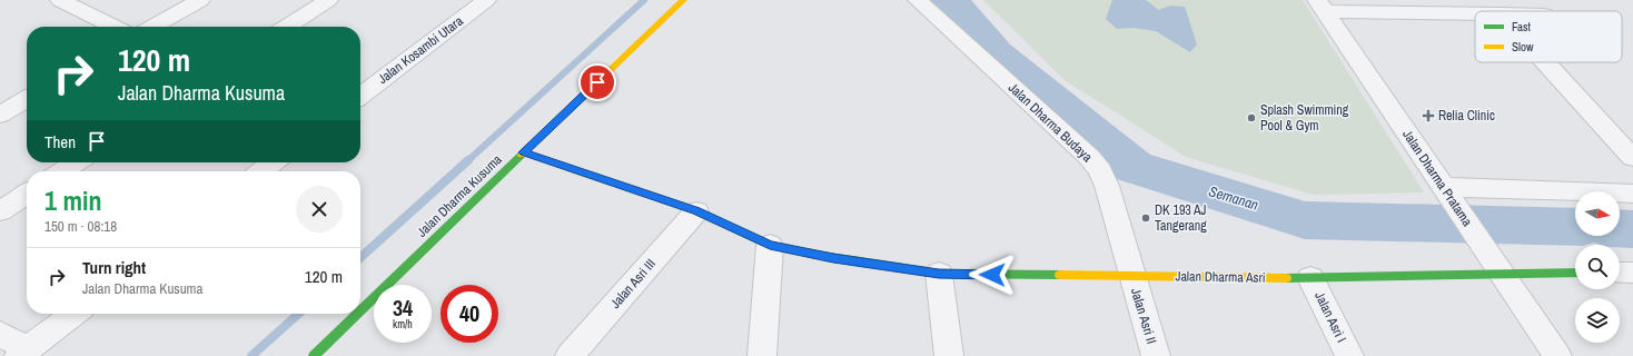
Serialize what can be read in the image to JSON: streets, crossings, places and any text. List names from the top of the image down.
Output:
{
  "streets": {
    "street": [
      "Jalan Kosambi Utara",
      "Jalan Dharma Budaya",
      "Jalan Dharma Pratama",
      "Jalan Dharma Kusuma",
      "Jalan Dharma Asri",
      "Jalan Asri III",
      "Jalan Asri II",
      "Jalan Asri I"
    ]
  },
  "crossings": [
    ["Jalan Dharma Budaya", "Jalan Dharma Asri"],
    ["Jalan Dharma Budaya", "Jalan Asri II"],
    ["Jalan Dharma Pratama", "Jalan Dharma Asri"],
    ["Jalan Dharma Kusuma", "Jalan Dharma Asri"],
    ["Jalan Dharma Asri", "Jalan Asri III"],
    ["Jalan Dharma Asri", "Jalan Asri II"],
    ["Jalan Dharma Asri", "Jalan Asri I"]
  ],
  "water": ["Semanan"],
  "places": {
    "health": ["Relia Clinic"],
    "other": ["Splash Swimming Pool & Gym", "DK 193 AJ Tangerang"]
  },
  "legend": ["Fast", "Slow"],
  "north": "right",
  "page": {
    "turn": ["120 m", "Jalan Dharma Kusuma"],
    "then": "Then",
    "heading": ["1 min", "150 m · 08:18"],
    "list": [
      {
        "name": "Turn right",
        "note": "Jalan Dharma Kusuma",
        "value": "120 m"
      }
    ],
    "speed": "34 km/h",
    "limit": "40"
  }
}
